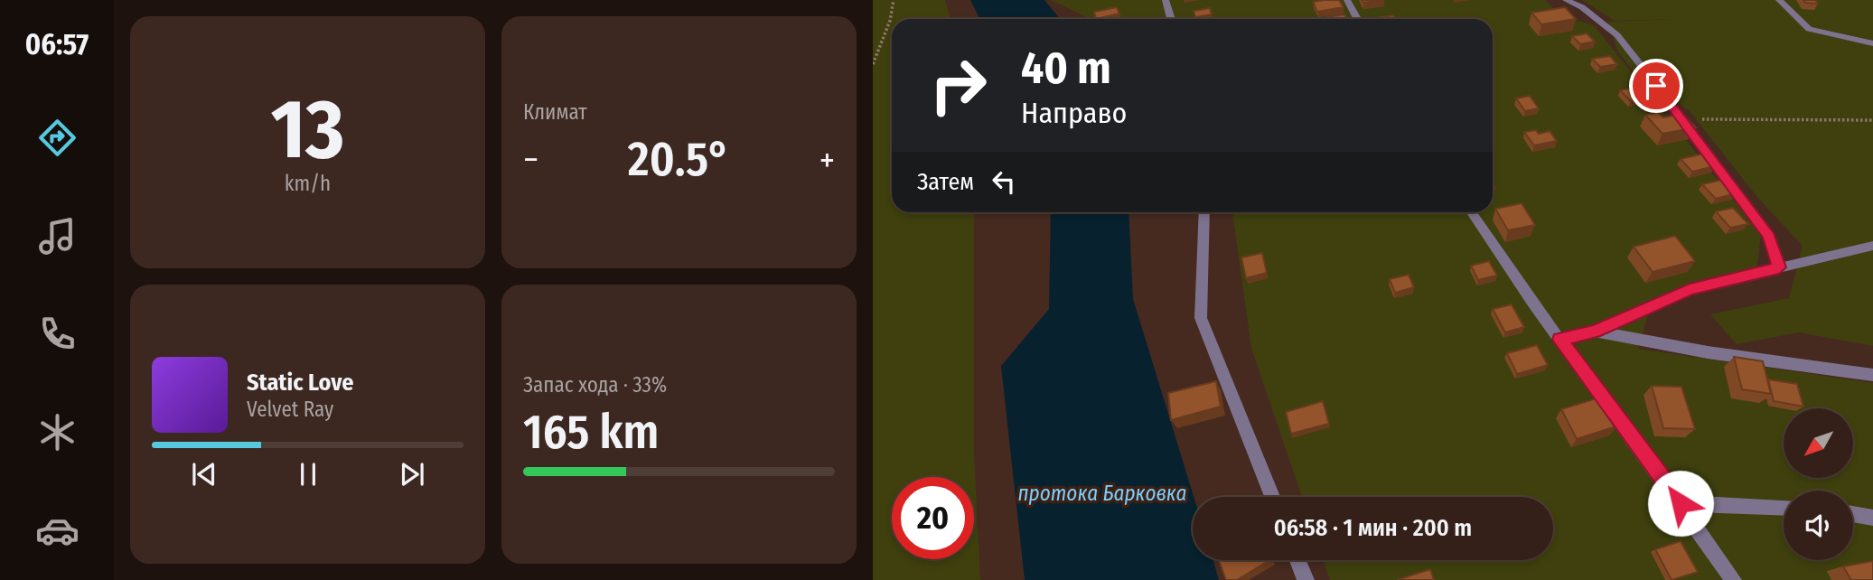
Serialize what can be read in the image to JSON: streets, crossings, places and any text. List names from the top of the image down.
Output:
{
  "water": ["протока Барковка"],
  "north": "bottom left",
  "page": {
    "tabs": "06:57",
    "tile": [
      ["13", "km/h"],
      "Климат",
      ["Запас хода · 33%", "165 km"]
    ],
    "turn": ["40 m", "Направо"],
    "heat": ["−", "20.5°", "+"],
    "then": "Затем",
    "song": ["Static Love", "Velvet Ray"],
    "limit": "20",
    "trip": "06:58 · 1 мин · 200 m"
  }
}
